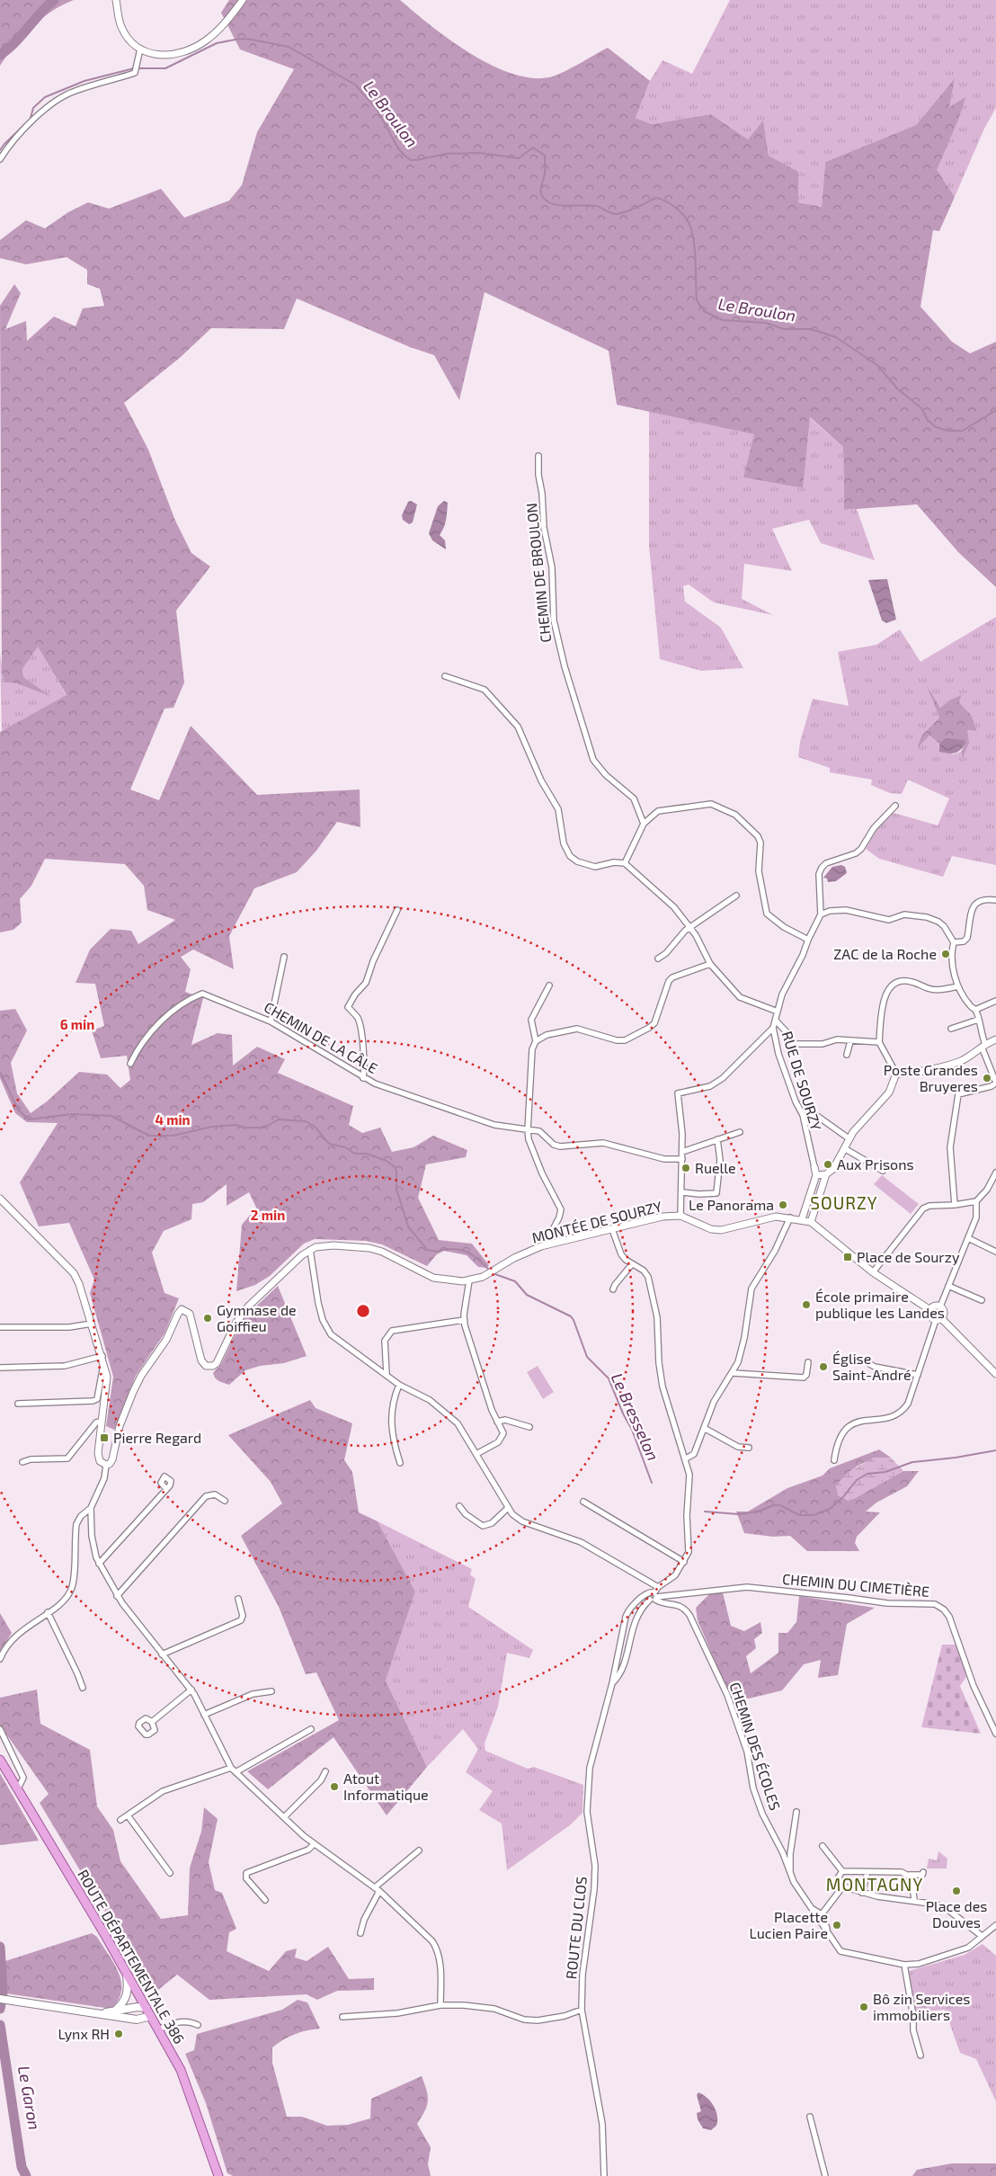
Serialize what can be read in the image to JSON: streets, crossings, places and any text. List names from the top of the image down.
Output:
{
  "streets": {
    "main road": ["ROUTE DÉPARTEMENTALE 386"],
    "street": [
      "CHEMIN DE BROULON",
      "CHEMIN DE LA CÂLE",
      "RUE DE SOURZY",
      "MONTÉE DE SOURZY",
      "CHEMIN DU CIMETIÈRE",
      "CHEMIN DES ÉCOLES",
      "ROUTE DU CLOS"
    ]
  },
  "crossings": [
    ["MONTÉE DE SOURZY", "CHEMIN DES ÉCOLES"],
    ["CHEMIN DU CIMETIÈRE", "CHEMIN DES ÉCOLES"],
    ["CHEMIN DU CIMETIÈRE", "ROUTE DU CLOS"],
    ["CHEMIN DES ÉCOLES", "ROUTE DU CLOS"]
  ],
  "districts": ["SOURZY", "MONTAGNY"],
  "water": ["Le Broulon", "Le Bresselon", "Le Garon"],
  "places": {
    "other": [
      "ZAC de la Roche",
      "Poste Grandes Bruyeres",
      "Aux Prisons",
      "Ruelle",
      "Le Panorama",
      "École primaire publique les Landes",
      "Gymnase de Goiffieu",
      "Église Saint-André",
      "Atout Informatique",
      "Place des Douves",
      "Placette Lucien Paire",
      "Bô zin Services immobiliers",
      "Lynx RH"
    ],
    "transit": ["Place de Sourzy", "Pierre Regard"]
  },
  "rings": ["6 min", "4 min", "2 min"]
}
